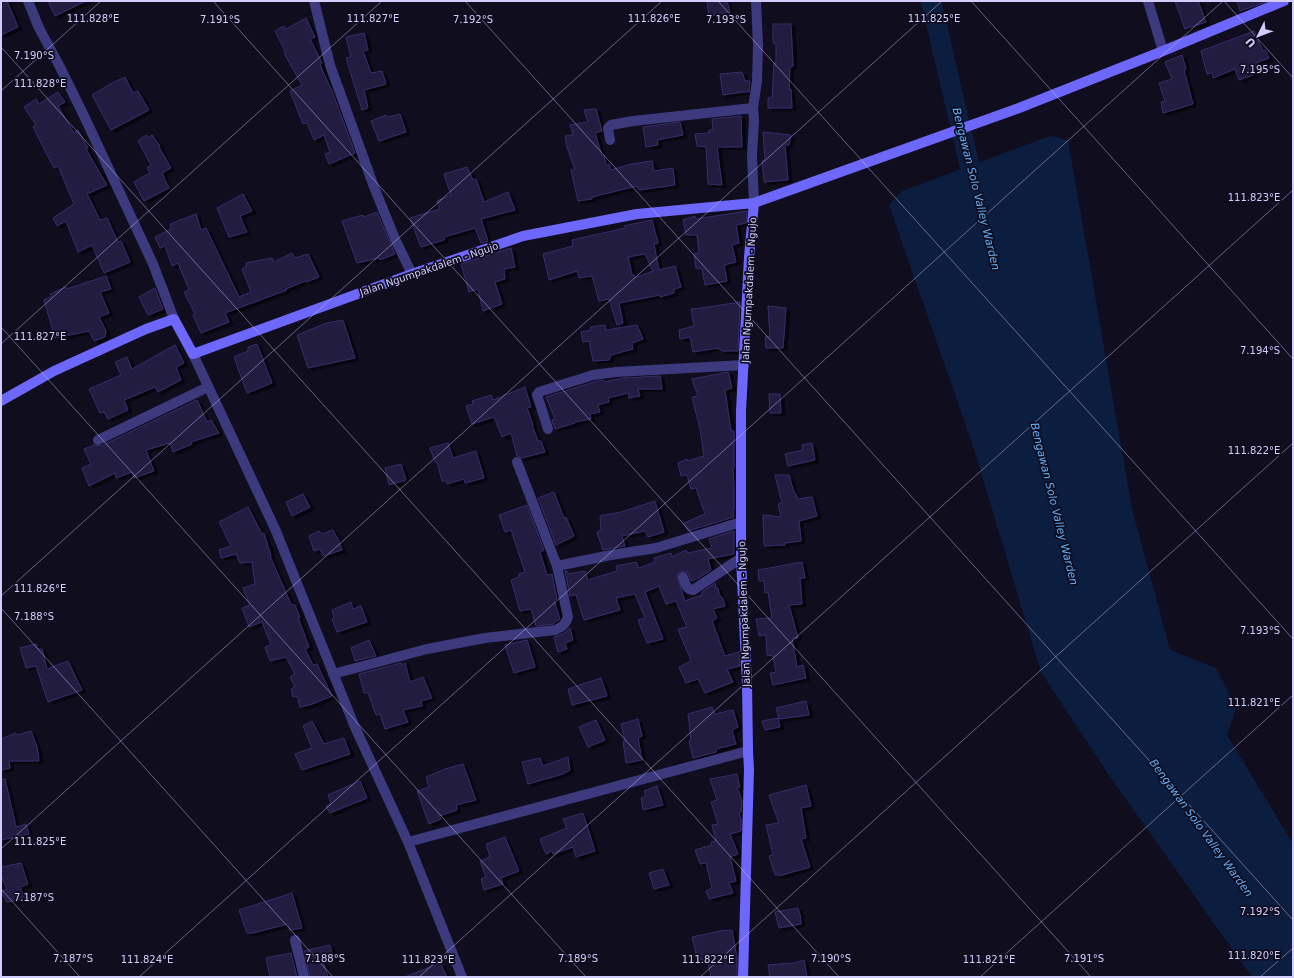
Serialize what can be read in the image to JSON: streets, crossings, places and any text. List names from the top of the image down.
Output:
{
  "streets": {
    "street": ["Jalan Ngumpakdalem - Ngujo"]
  },
  "water": ["Bengawan Solo Valley Warden"],
  "north": "bottom left",
  "coordinates": [
    "111.827°E",
    "111.826°E",
    "111.825°E",
    "111.828°E",
    "7.191°S",
    "7.192°S",
    "7.193°S",
    "7.190°S",
    "7.195°S",
    "111.823°E",
    "7.194°S",
    "111.822°E",
    "7.188°S",
    "111.821°E",
    "7.187°S",
    "111.820°E",
    "7.189°S",
    "111.824°E"
  ]
}
